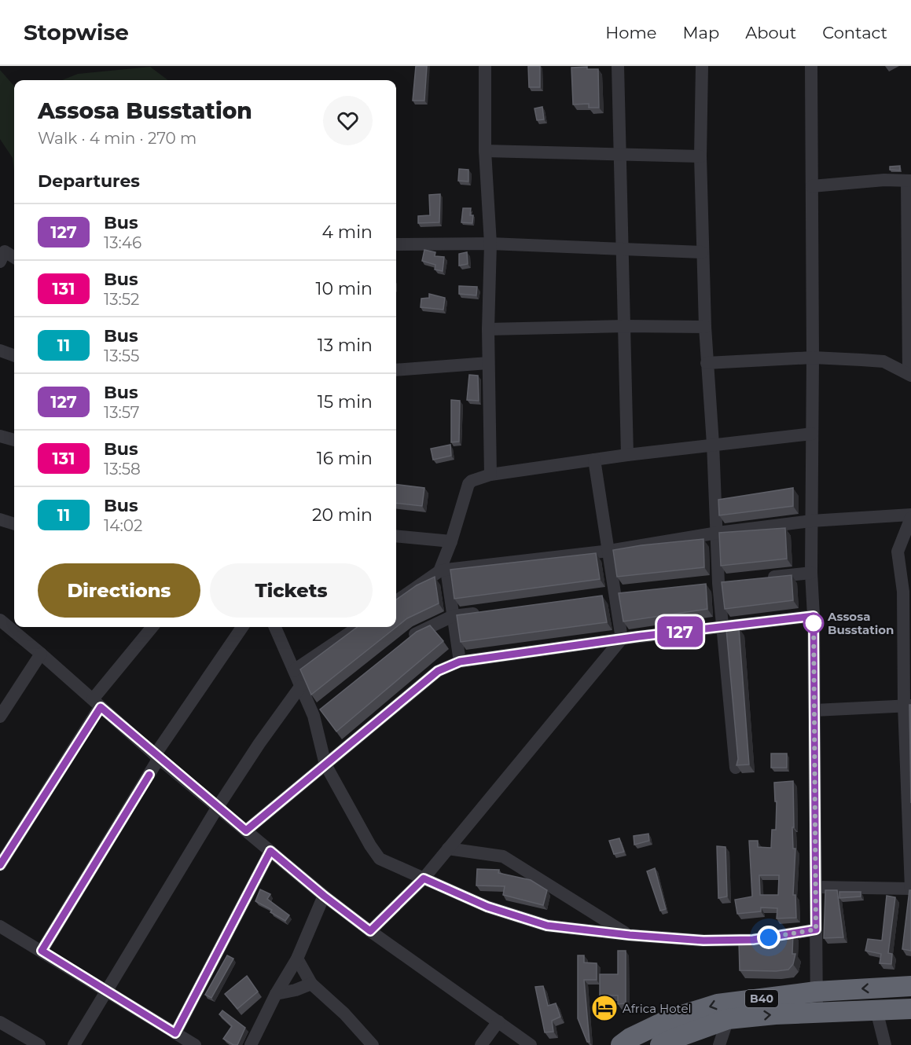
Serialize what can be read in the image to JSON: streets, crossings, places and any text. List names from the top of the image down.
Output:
{
  "streets": {
    "highway": ["B40"]
  },
  "places": {
    "other": ["Assosa Busstation"],
    "hotel": ["Africa Hotel"]
  },
  "lines": ["bus line 127"],
  "page": {
    "header": "Stopwise",
    "nav": [
      "Home",
      "Map",
      "About",
      "Contact"
    ],
    "on_map": "127",
    "heading": [
      ["Assosa Busstation", "Walk · 4 min · 270 m"],
      "Departures"
    ],
    "list": [
      {
        "mark": "127",
        "name": "Bus",
        "note": "13:46",
        "value": "4 min"
      },
      {
        "mark": "131",
        "name": "Bus",
        "note": "13:52",
        "value": "10 min"
      },
      {
        "mark": "11",
        "name": "Bus",
        "note": "13:55",
        "value": "13 min"
      },
      {
        "mark": "127",
        "name": "Bus",
        "note": "13:57",
        "value": "15 min"
      },
      {
        "mark": "131",
        "name": "Bus",
        "note": "13:58",
        "value": "16 min"
      },
      {
        "mark": "11",
        "name": "Bus",
        "note": "14:02",
        "value": "20 min"
      }
    ],
    "buttons": ["Directions", "Tickets"]
  }
}
